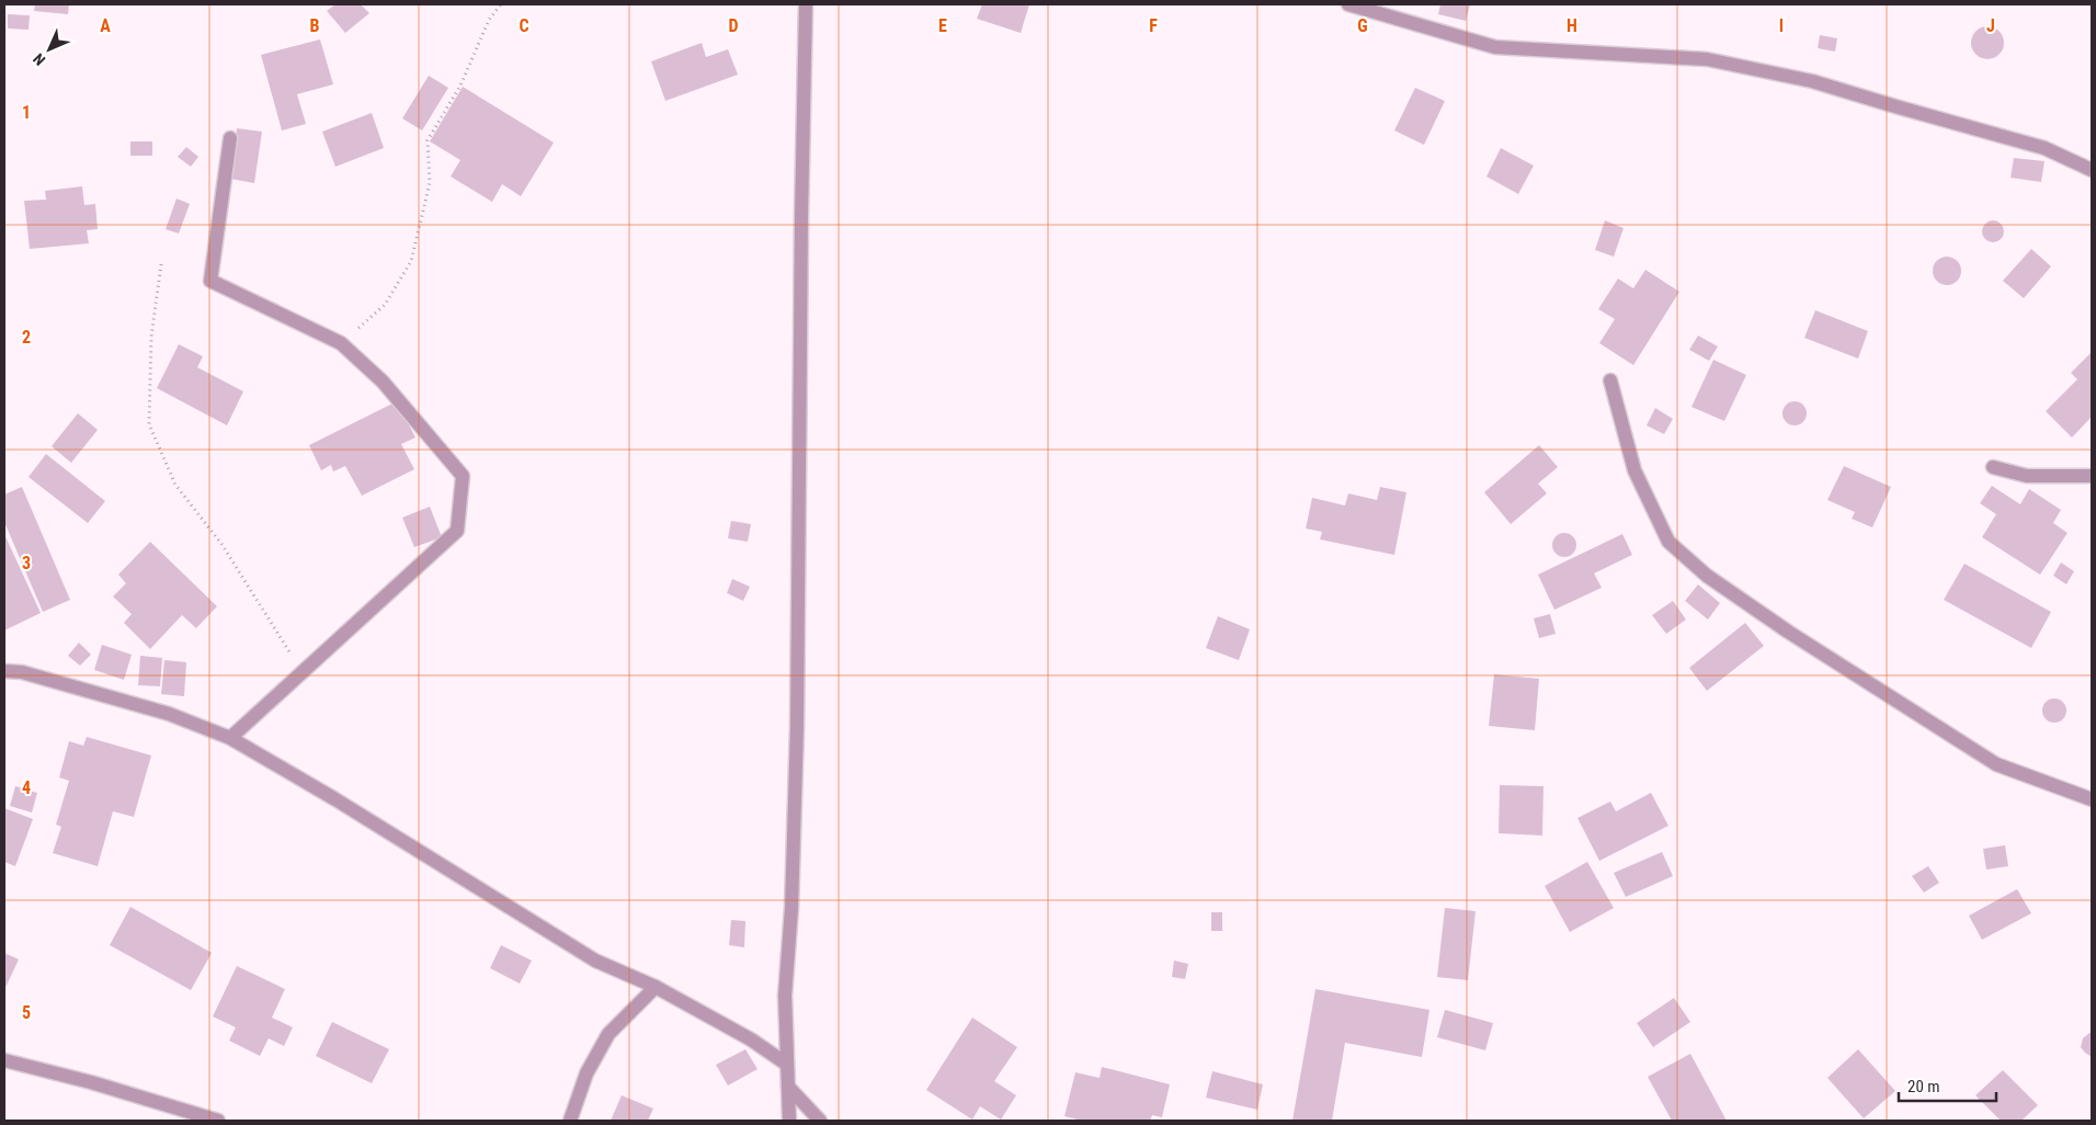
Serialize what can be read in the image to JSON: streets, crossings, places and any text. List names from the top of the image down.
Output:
{
  "scale_bar": "20 m",
  "north": "bottom left",
  "grid": {
    "columns": [
      "A",
      "B",
      "C",
      "D",
      "E",
      "F",
      "G",
      "H",
      "I",
      "J"
    ],
    "rows": [
      "1",
      "2",
      "3",
      "4",
      "5"
    ]
  }
}
